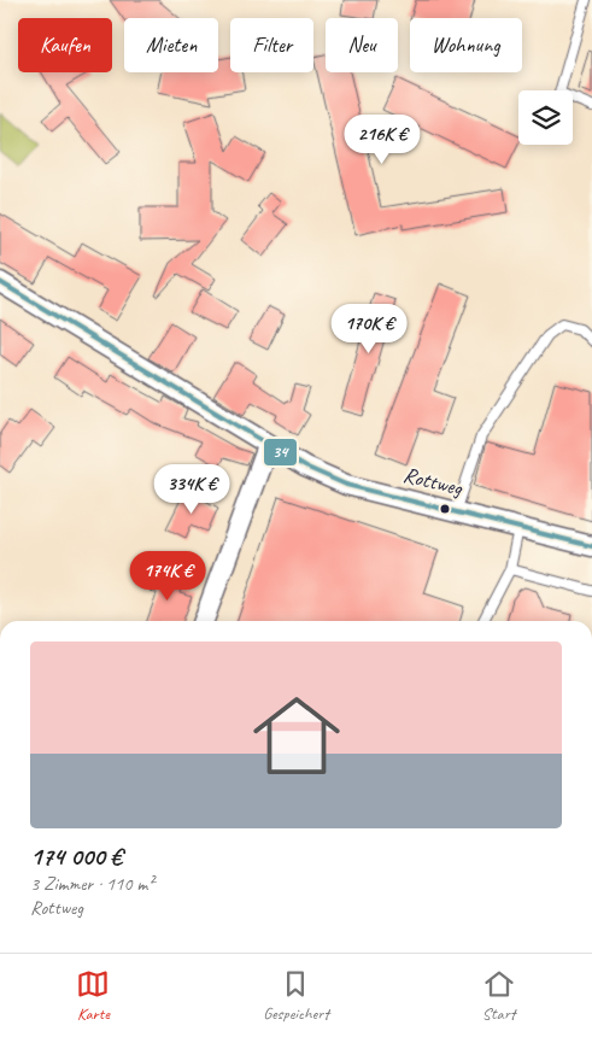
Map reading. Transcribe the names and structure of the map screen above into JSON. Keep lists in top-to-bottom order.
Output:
{
  "streets": {
    "street": ["Rottweg"]
  },
  "lines": ["transit line 34"],
  "page": {
    "chip": [
      "Kaufen",
      "Mieten",
      "Filter",
      "Neu",
      "Wohnung"
    ],
    "price": [
      "216K €",
      "170K €",
      "334K €",
      "174K €"
    ],
    "list": [
      {
        "name": "174 000 €",
        "note": "3 Zimmer · 110 m² · Rottweg"
      }
    ],
    "tabs": ["Karte", "Gespeichert", "Start"]
  }
}
